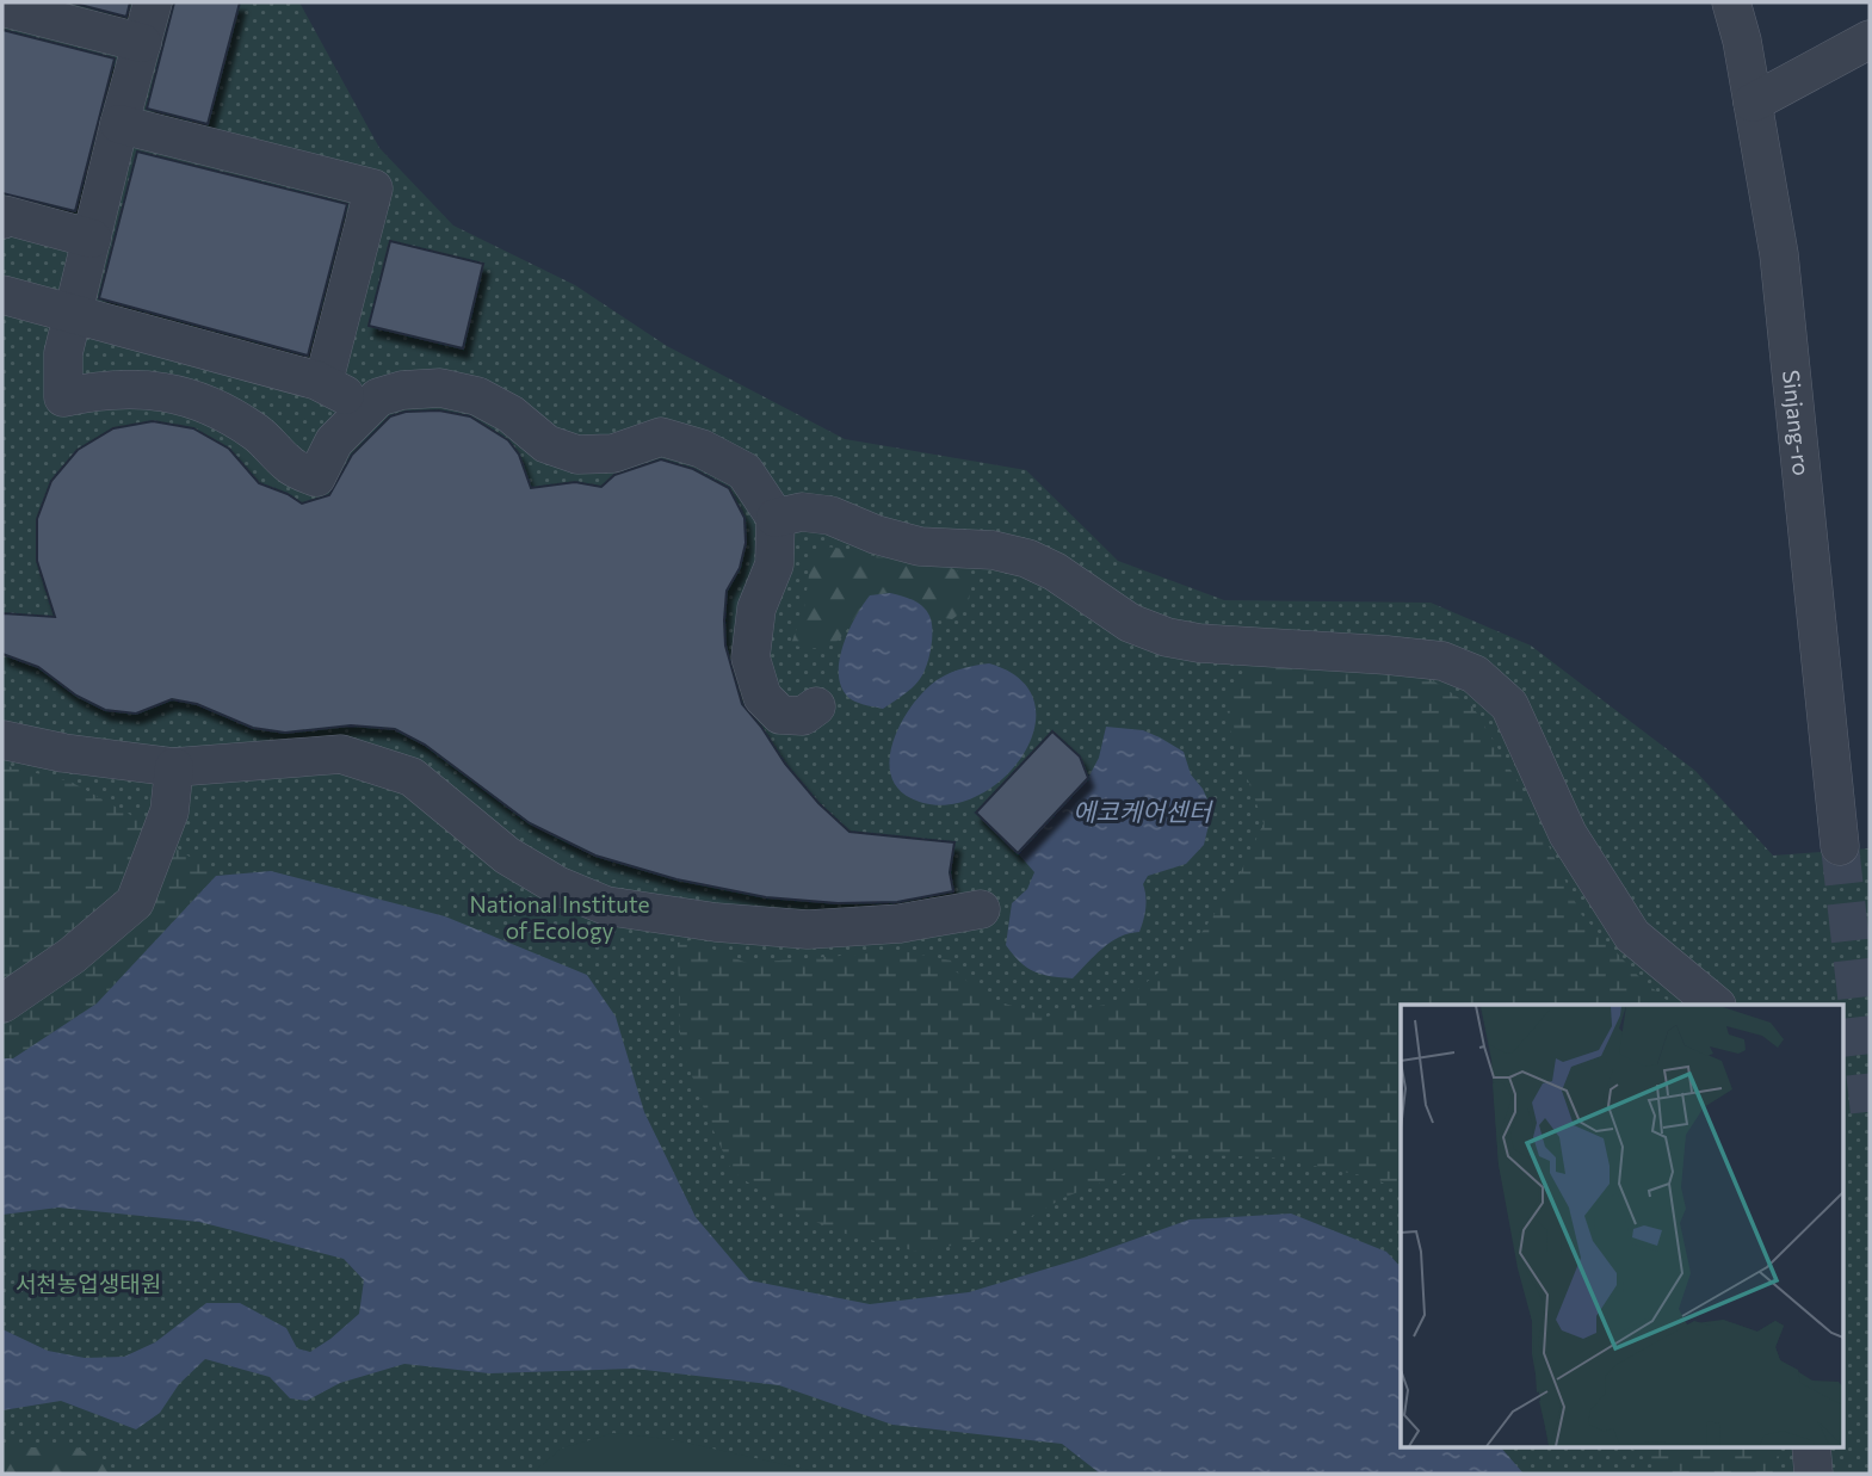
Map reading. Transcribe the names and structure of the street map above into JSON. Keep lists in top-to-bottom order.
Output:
{
  "streets": {
    "street": ["Sinjang-ro"]
  },
  "water": ["에코케어센터"],
  "parks": ["National Institute of Ecology", "서천농업생태원"]
}
